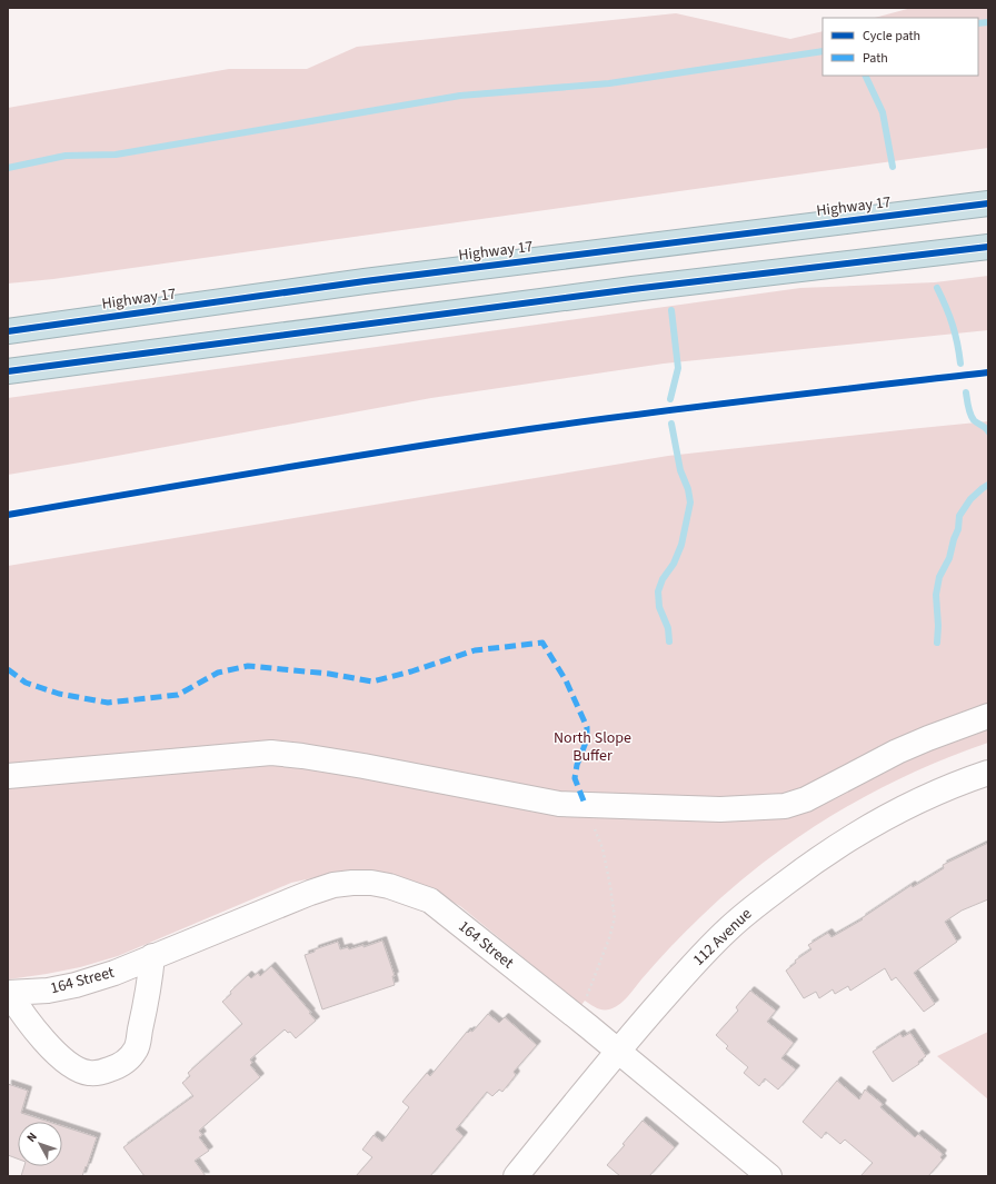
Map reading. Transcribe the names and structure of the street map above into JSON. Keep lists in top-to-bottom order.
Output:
{
  "streets": {
    "highway": ["Highway 17"],
    "street": ["112 Avenue", "164 Street"]
  },
  "crossings": [
    ["112 Avenue", "164 Street"]
  ],
  "parks": ["North Slope Buffer"],
  "legend": ["Cycle path", "Path"],
  "north": "top left"
}
